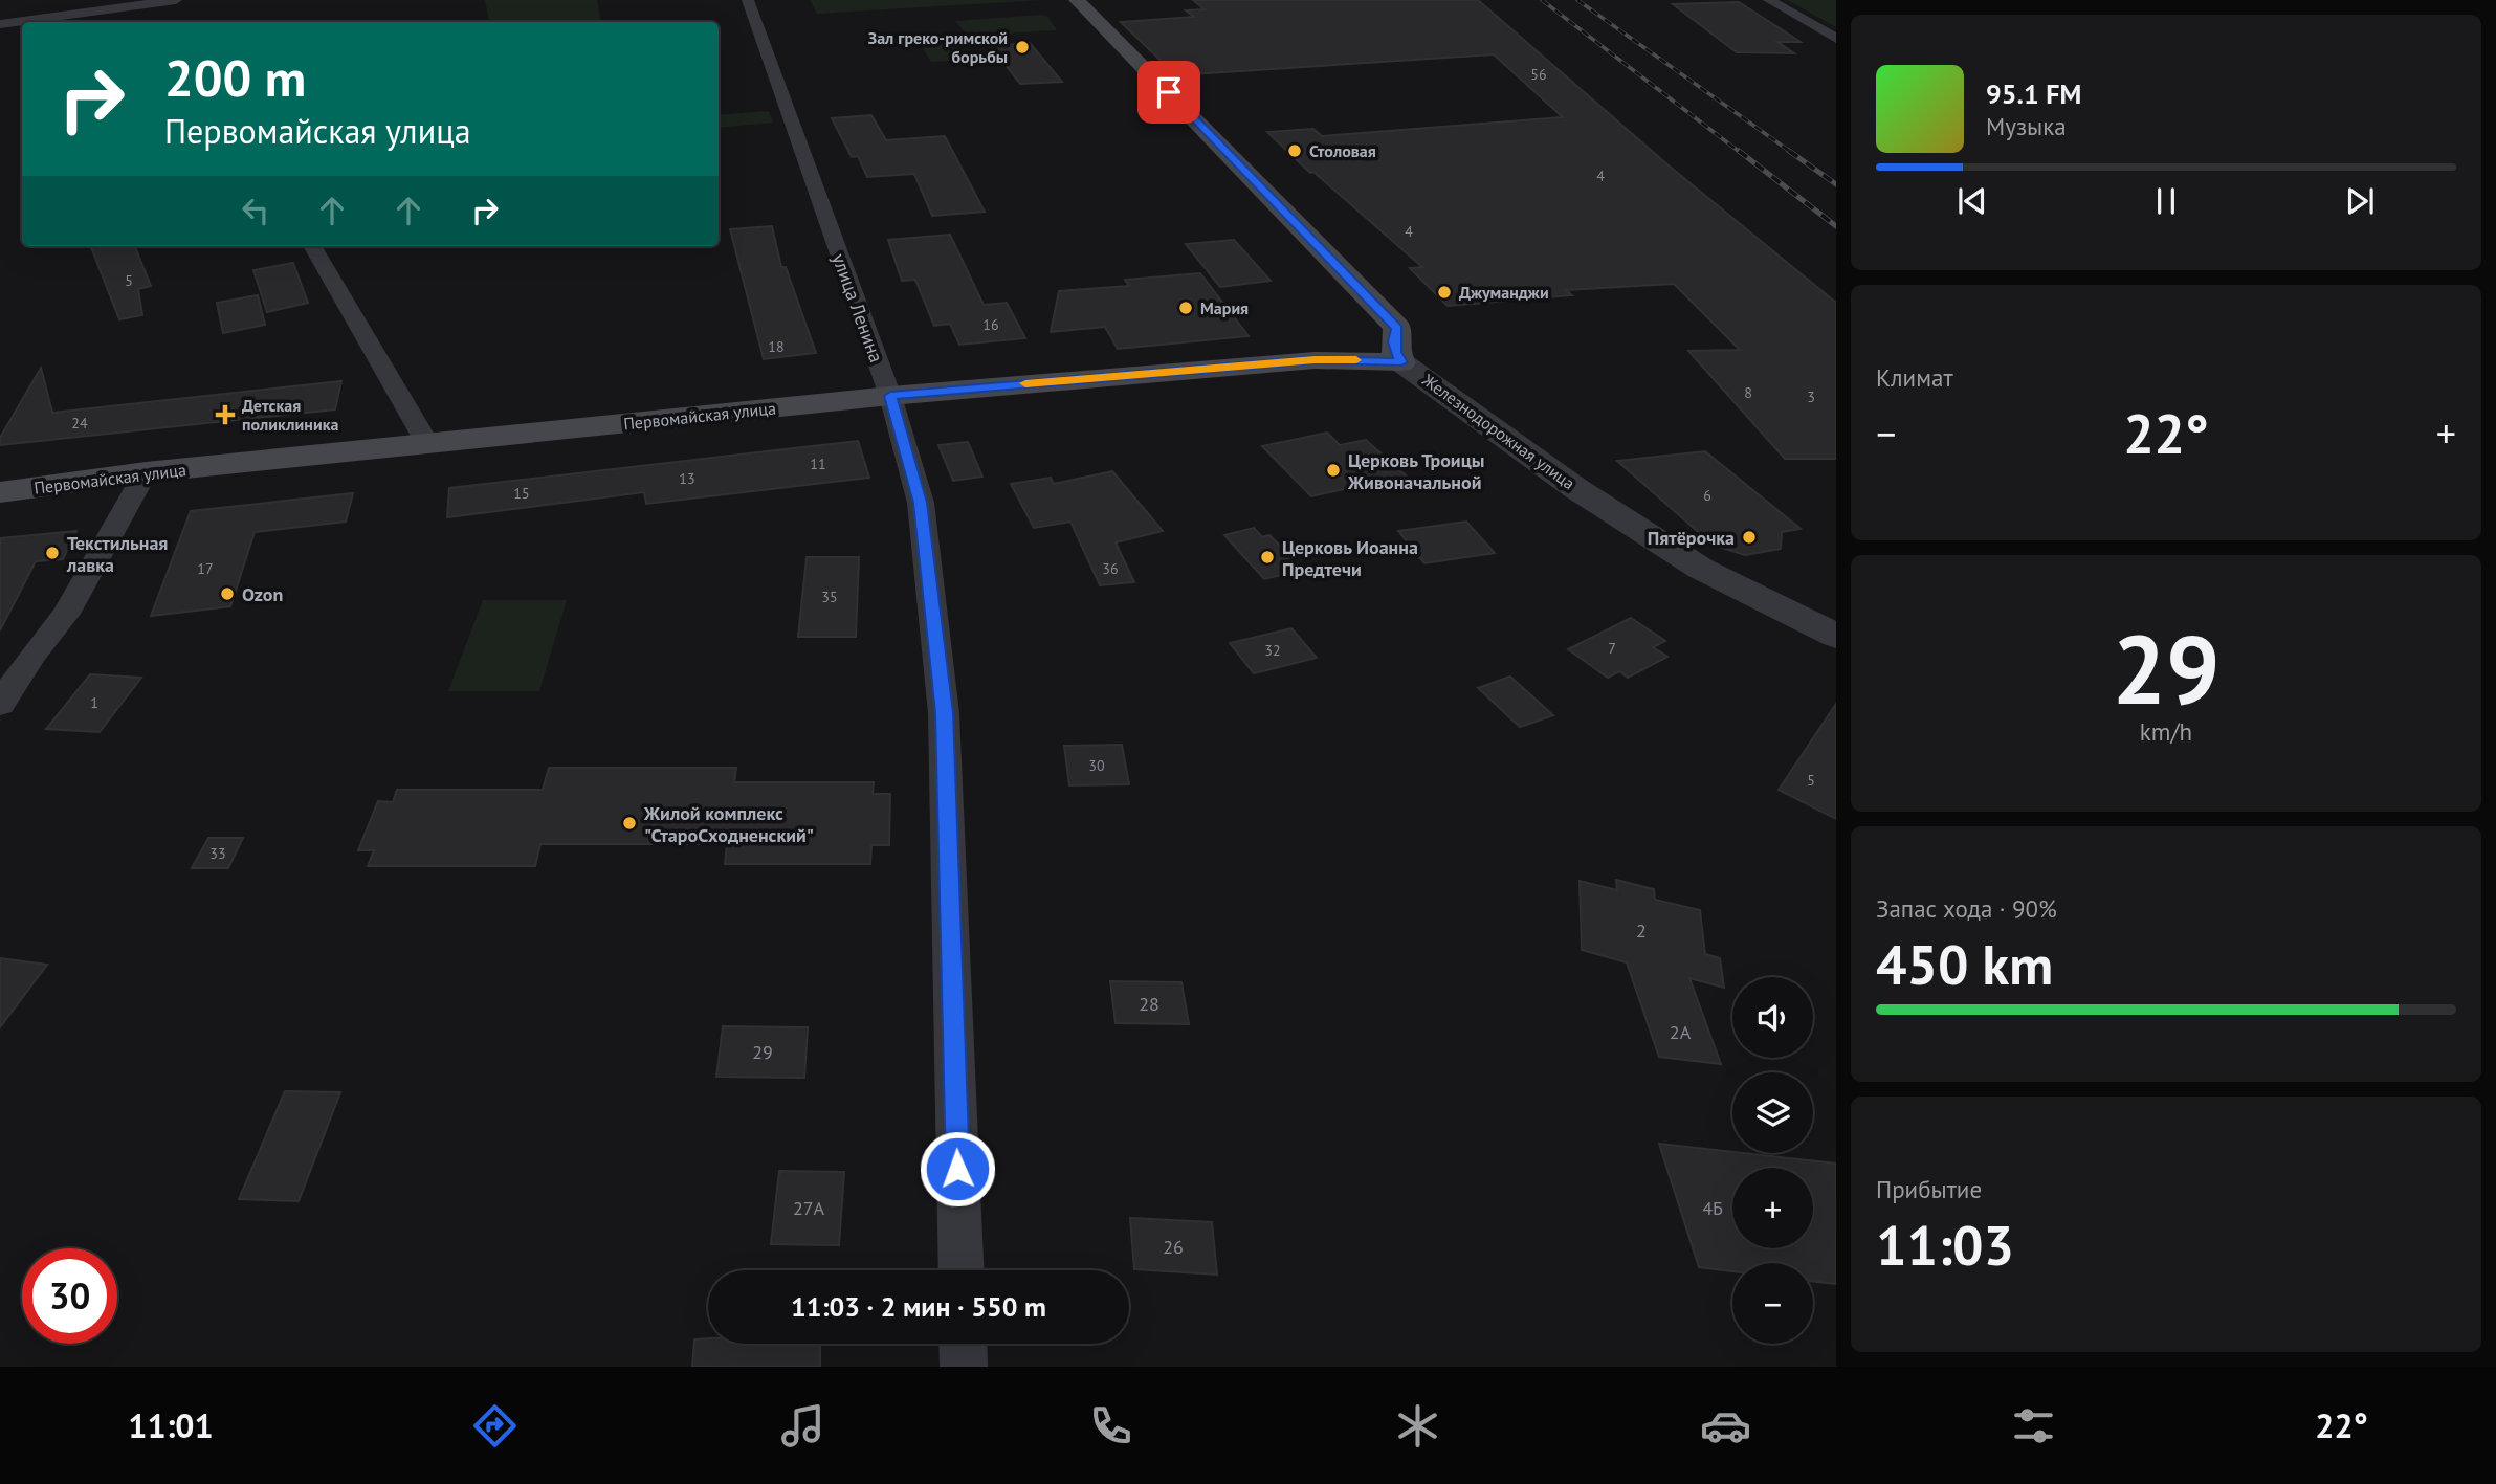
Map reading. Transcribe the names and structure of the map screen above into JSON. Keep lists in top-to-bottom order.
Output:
{
  "streets": {
    "main road": ["Первомайская улица"],
    "street": ["улица Ленина", "Железнодорожная улица"]
  },
  "crossings": [
    ["улица Ленина", "Первомайская улица"],
    ["Первомайская улица", "Железнодорожная улица"]
  ],
  "places": {
    "other": [
      "Зал греко-римской борьбы",
      "Столовая",
      "Джуманджи",
      "Мария",
      "Церковь Троицы Живоначальной",
      "Пятёрочка",
      "Текстильная лавка",
      "Церковь Иоанна Предтечи",
      "Ozon",
      "Жилой комплекс \"СтароСходненский\""
    ],
    "health": ["Детская поликлиника"]
  },
  "house_numbers": [
    "56",
    "4",
    "4",
    "5",
    "16",
    "18",
    "8",
    "3",
    "24",
    "11",
    "13",
    "15",
    "6",
    "17",
    "36",
    "35",
    "7",
    "32",
    "1",
    "30",
    "5",
    "33",
    "2",
    "28",
    "2А",
    "29",
    "27А",
    "4Б",
    "26"
  ],
  "page": {
    "turn": ["200 m", "Первомайская улица"],
    "song": ["95.1 FM", "Музыка"],
    "tile": [
      "Климат",
      ["29", "km/h"],
      ["Запас хода · 90%", "450 km"],
      ["Прибытие", "11:03"]
    ],
    "heat": ["−", "22°", "+"],
    "map_buttons": ["+", "−"],
    "limit": "30",
    "trip": "11:03 · 2 мин · 550 m",
    "tabs": ["11:01", "22°"]
  }
}
